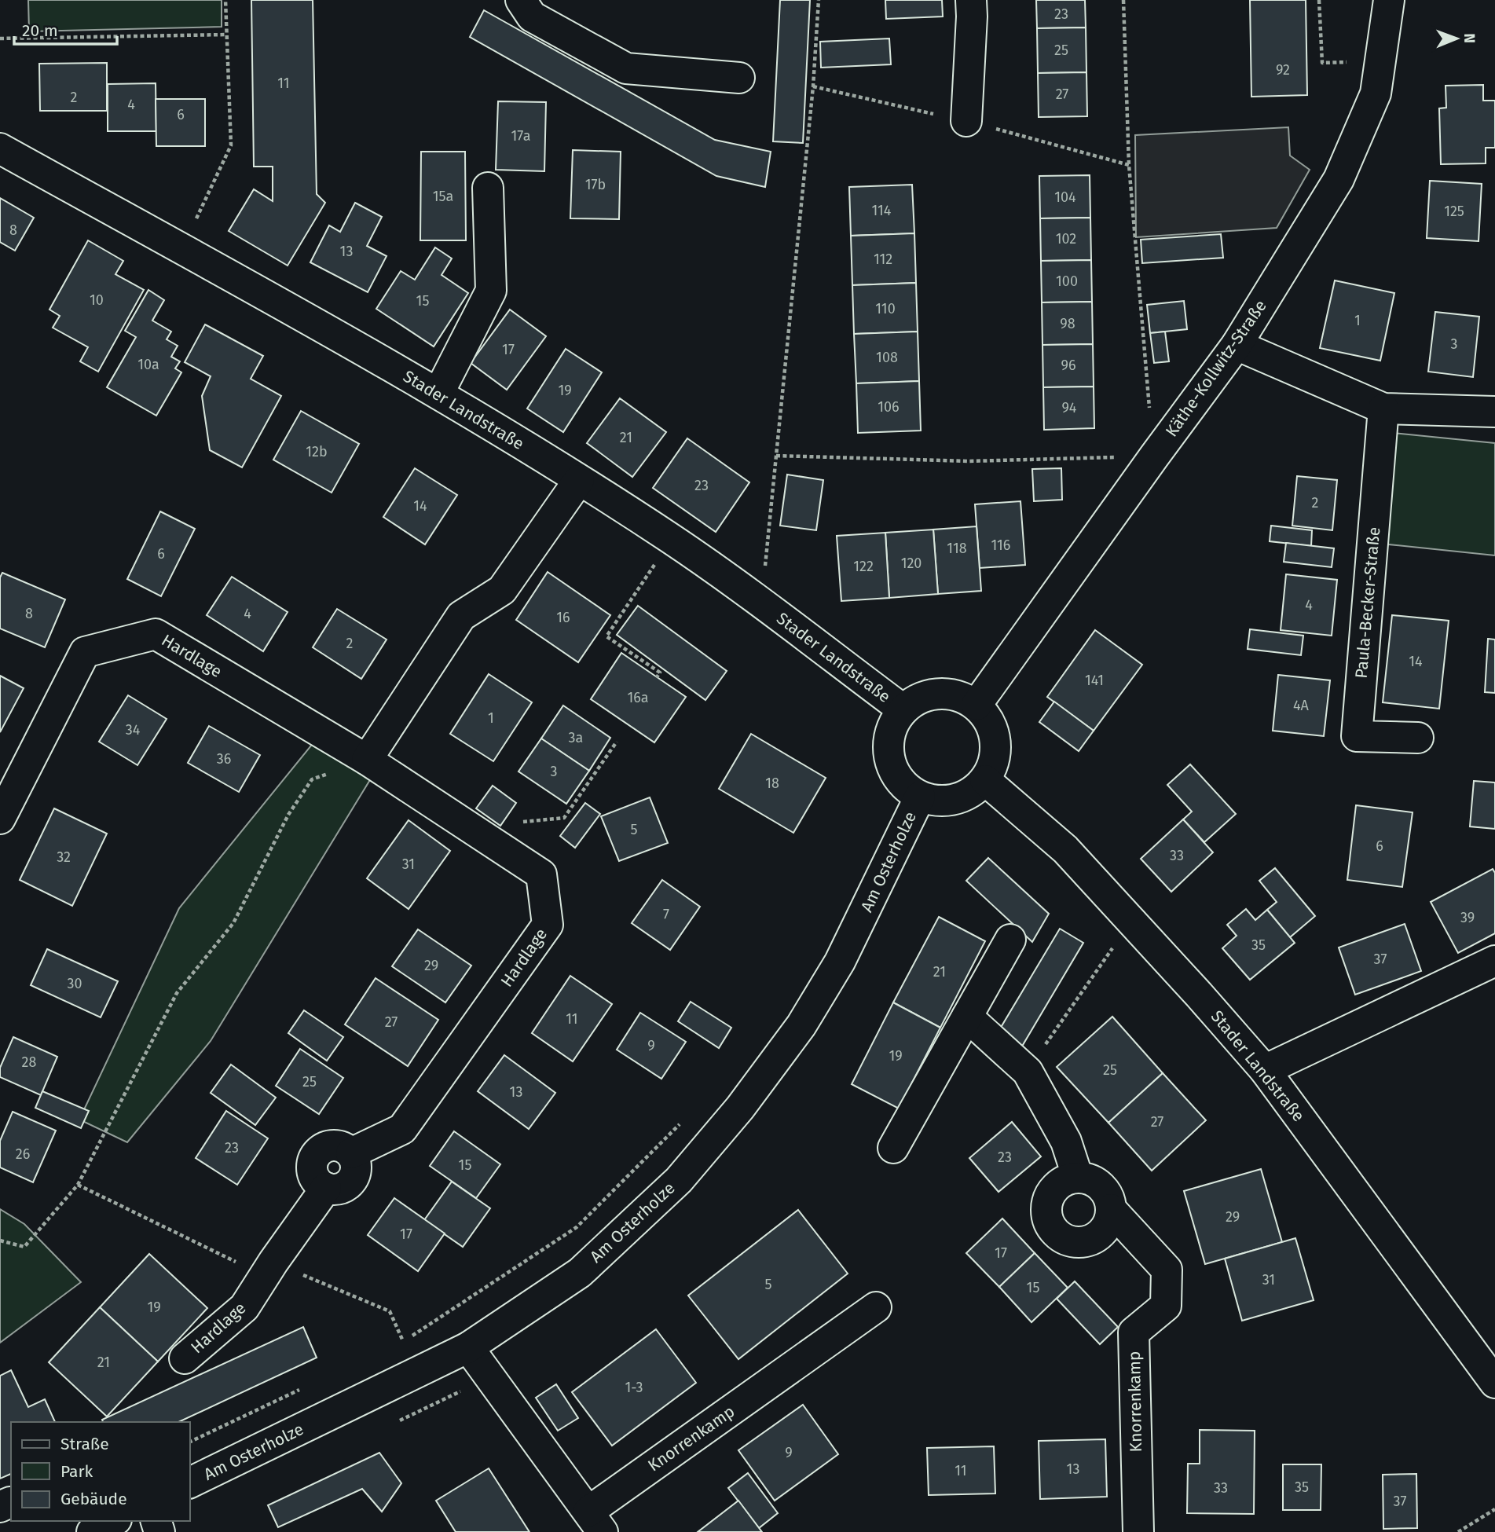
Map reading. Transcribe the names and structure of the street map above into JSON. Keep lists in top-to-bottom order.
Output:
{
  "streets": {
    "street": [
      "Käthe-Kollwitz-Straße",
      "Stader Landstraße",
      "Paula-Becker-Straße",
      "Hardlage",
      "Am Osterholze",
      "Knorrenkamp"
    ]
  },
  "crossings": [
    ["Käthe-Kollwitz-Straße", "Stader Landstraße"],
    ["Käthe-Kollwitz-Straße", "Am Osterholze"],
    ["Stader Landstraße", "Am Osterholze"],
    ["Am Osterholze", "Knorrenkamp"]
  ],
  "house_numbers": [
    "23",
    "25",
    "92",
    "11",
    "27",
    "2",
    "4",
    "6",
    "17a",
    "17b",
    "15a",
    "104",
    "114",
    "125",
    "8",
    "102",
    "13",
    "112",
    "100",
    "10",
    "15",
    "110",
    "1",
    "98",
    "3",
    "17",
    "108",
    "10a",
    "96",
    "19",
    "106",
    "94",
    "21",
    "12b",
    "23",
    "2",
    "14",
    "116",
    "118",
    "6",
    "120",
    "122",
    "4",
    "8",
    "4",
    "16",
    "2",
    "14",
    "141",
    "16a",
    "4A",
    "1",
    "34",
    "3a",
    "36",
    "3",
    "18",
    "5",
    "6",
    "33",
    "32",
    "31",
    "7",
    "39",
    "35",
    "37",
    "29",
    "21",
    "30",
    "11",
    "27",
    "9",
    "19",
    "28",
    "25",
    "25",
    "13",
    "27",
    "23",
    "26",
    "23",
    "15",
    "29",
    "17",
    "17",
    "31",
    "5",
    "15",
    "19",
    "21",
    "1-3",
    "9",
    "13",
    "11",
    "35",
    "33",
    "37"
  ],
  "legend": ["Straße", "Park", "Gebäude"],
  "scale_bar": "20 m",
  "north": "right"
}
